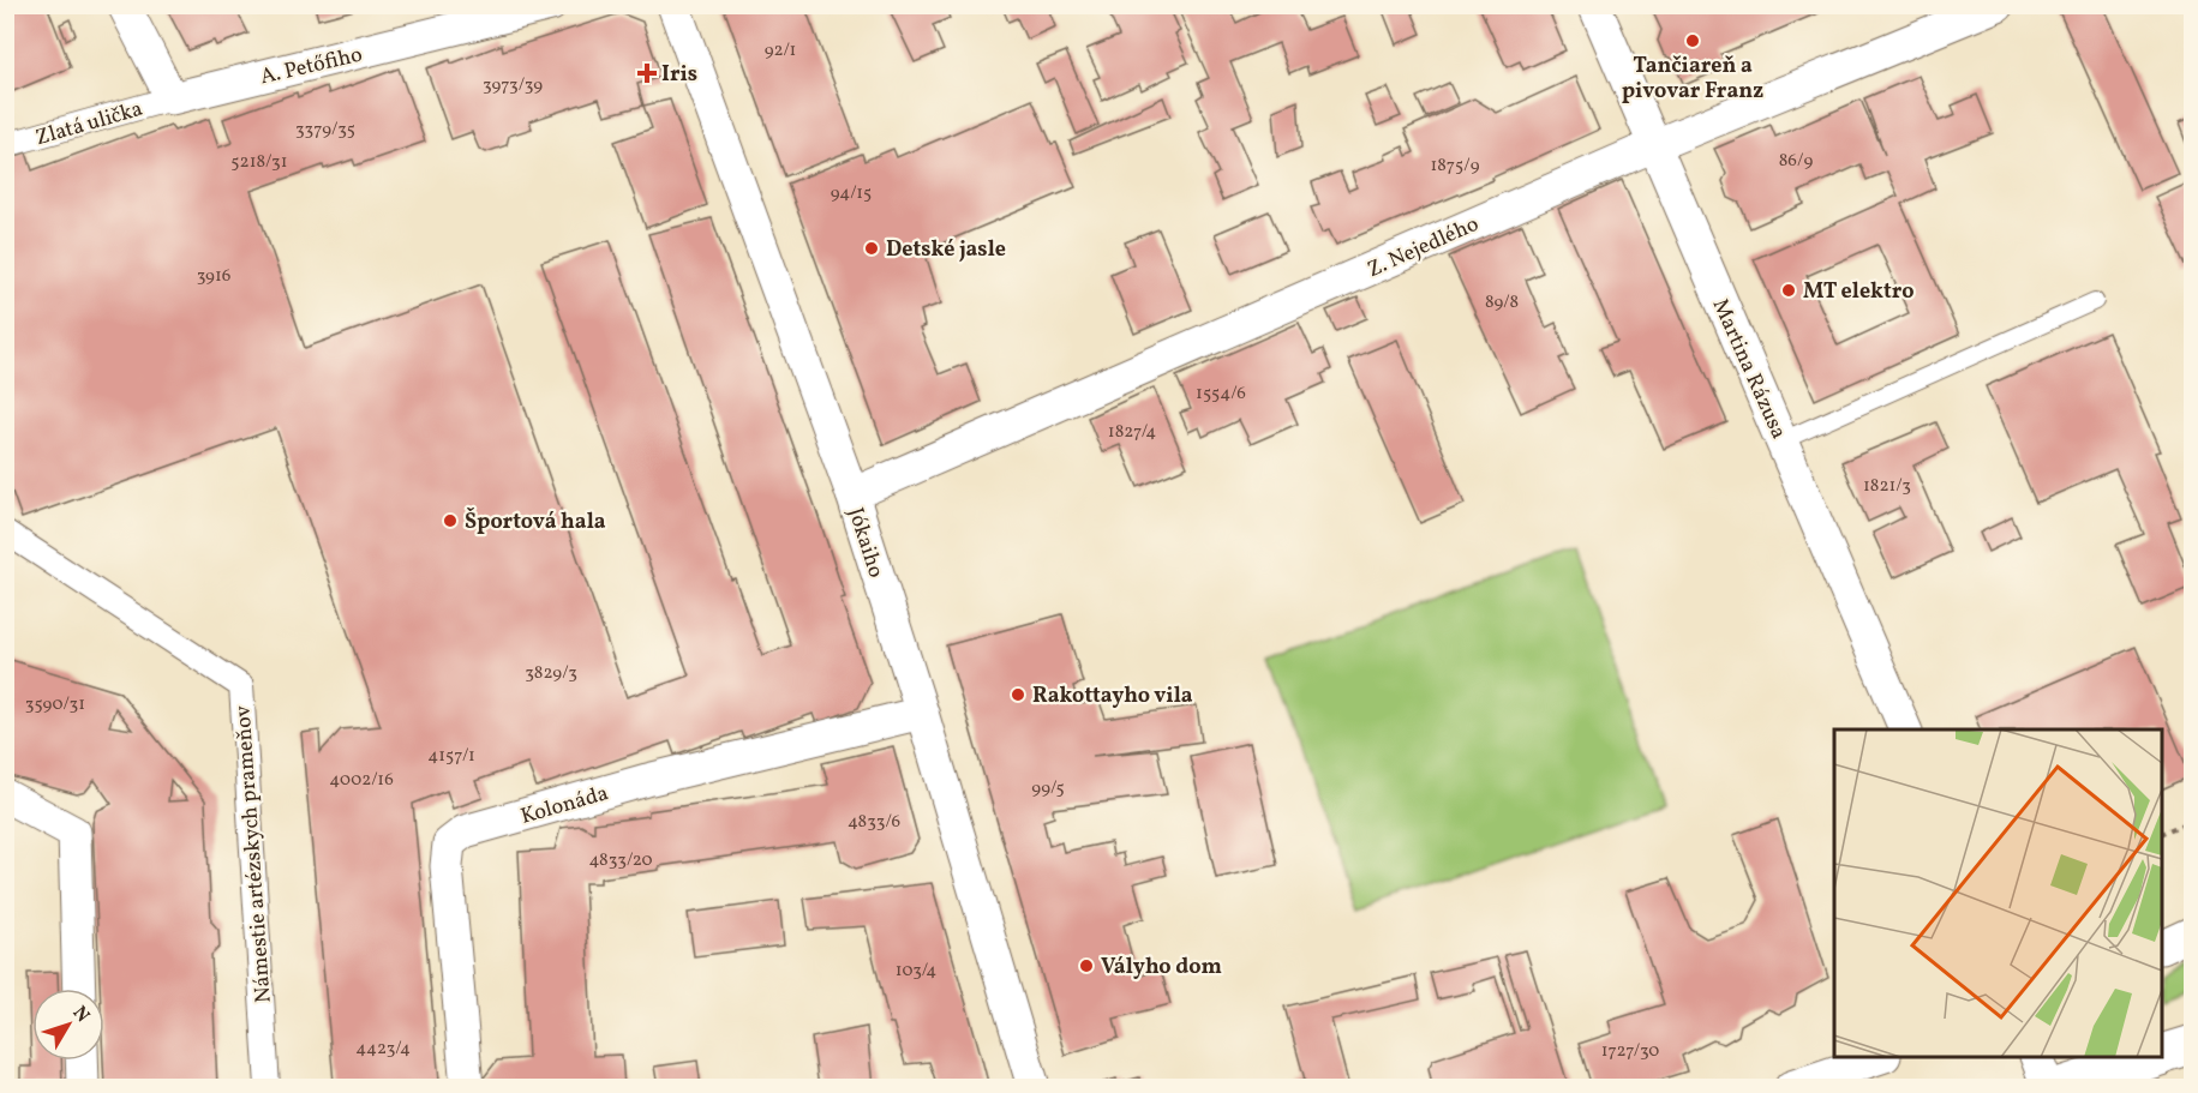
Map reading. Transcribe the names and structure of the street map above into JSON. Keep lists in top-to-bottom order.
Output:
{
  "streets": {
    "street": [
      "A. Petőfiho",
      "Zlatá ulička",
      "Z. Nejedlého",
      "Martina Rázusa",
      "Jókaiho",
      "Kolonáda",
      "Námestie artézskych prameňov"
    ]
  },
  "crossings": [
    ["A. Petőfiho", "Zlatá ulička"],
    ["Z. Nejedlého", "Martina Rázusa"],
    ["Z. Nejedlého", "Jókaiho"],
    ["Jókaiho", "Kolonáda"]
  ],
  "places": {
    "other": [
      "Tančiareň a pivovar Franz",
      "Detské jasle",
      "MT elektro",
      "Športová hala",
      "Rakottayho vila",
      "Vályho dom"
    ],
    "health": ["Iris"]
  },
  "house_numbers": [
    "92/1",
    "3973/39",
    "3379/35",
    "86/9",
    "5218/31",
    "1875/9",
    "94/15",
    "3916",
    "89/8",
    "1554/6",
    "1827/4",
    "1821/3",
    "3829/3",
    "3590/31",
    "4157/1",
    "4002/16",
    "99/5",
    "4833/6",
    "4833/20",
    "103/4",
    "4423/4",
    "1727/30"
  ],
  "north": "top right"
}
